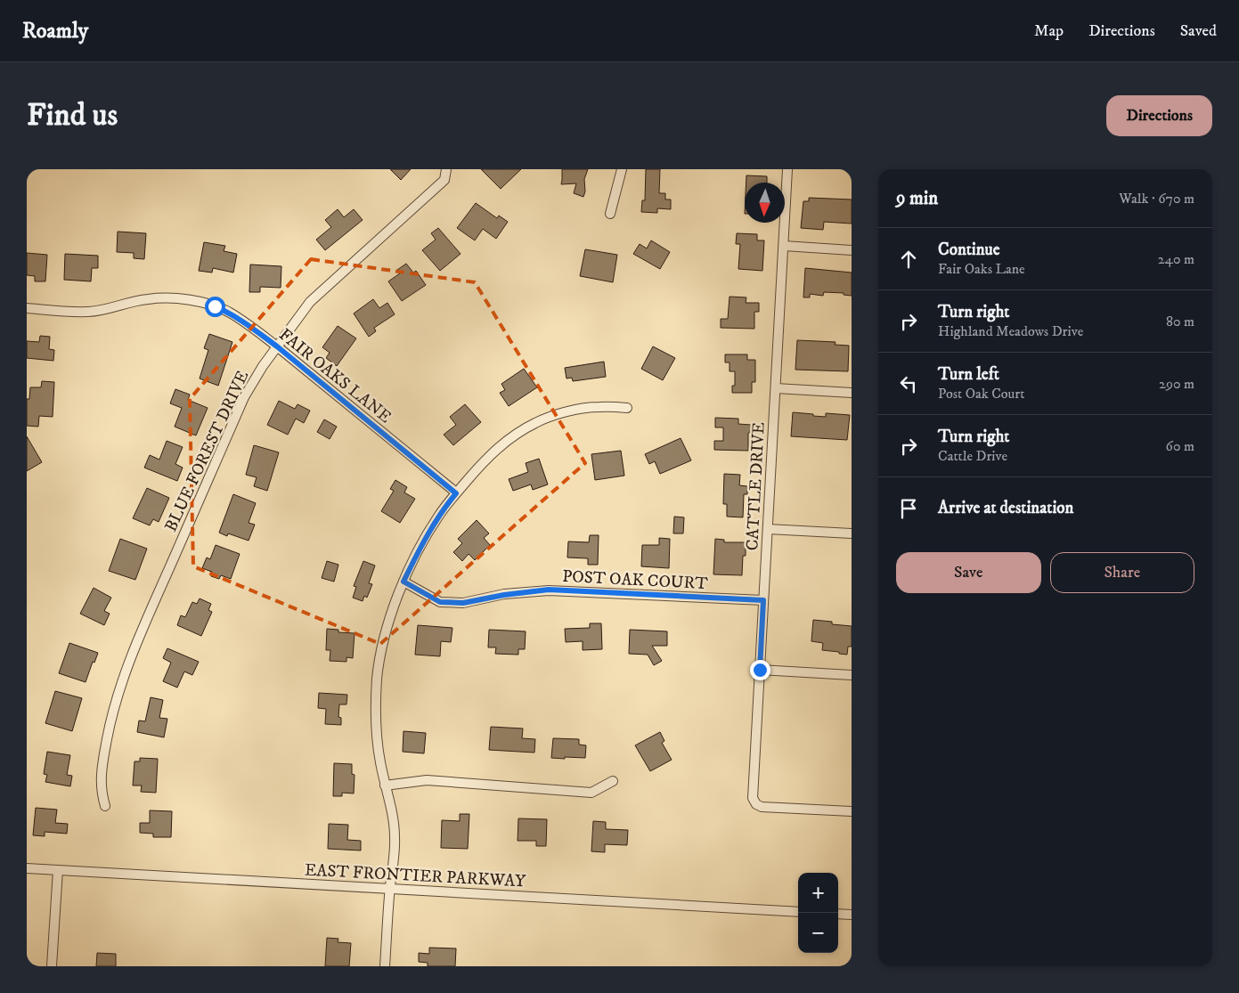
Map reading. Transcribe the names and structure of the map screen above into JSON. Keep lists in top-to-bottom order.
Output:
{
  "streets": {
    "street": [
      "FAIR OAKS LANE",
      "BLUE FOREST DRIVE",
      "CATTLE DRIVE",
      "POST OAK COURT",
      "EAST FRONTIER PARKWAY"
    ]
  },
  "crossings": [
    ["FAIR OAKS LANE", "BLUE FOREST DRIVE"],
    ["CATTLE DRIVE", "POST OAK COURT"]
  ],
  "north": "bottom",
  "page": {
    "header": "Roamly",
    "nav": ["Map", "Directions", "Saved"],
    "buttons": [
      "Directions",
      ["Save", "Share"]
    ],
    "title": "Find us",
    "heading": ["9 min", "Walk · 670 m"],
    "list": [
      ["Continue", "Fair Oaks Lane", "240 m"],
      ["Turn right", "Highland Meadows Drive", "80 m"],
      ["Turn left", "Post Oak Court", "290 m"],
      ["Turn right", "Cattle Drive", "60 m"],
      "Arrive at destination"
    ],
    "map_buttons": ["+", "−"]
  }
}
